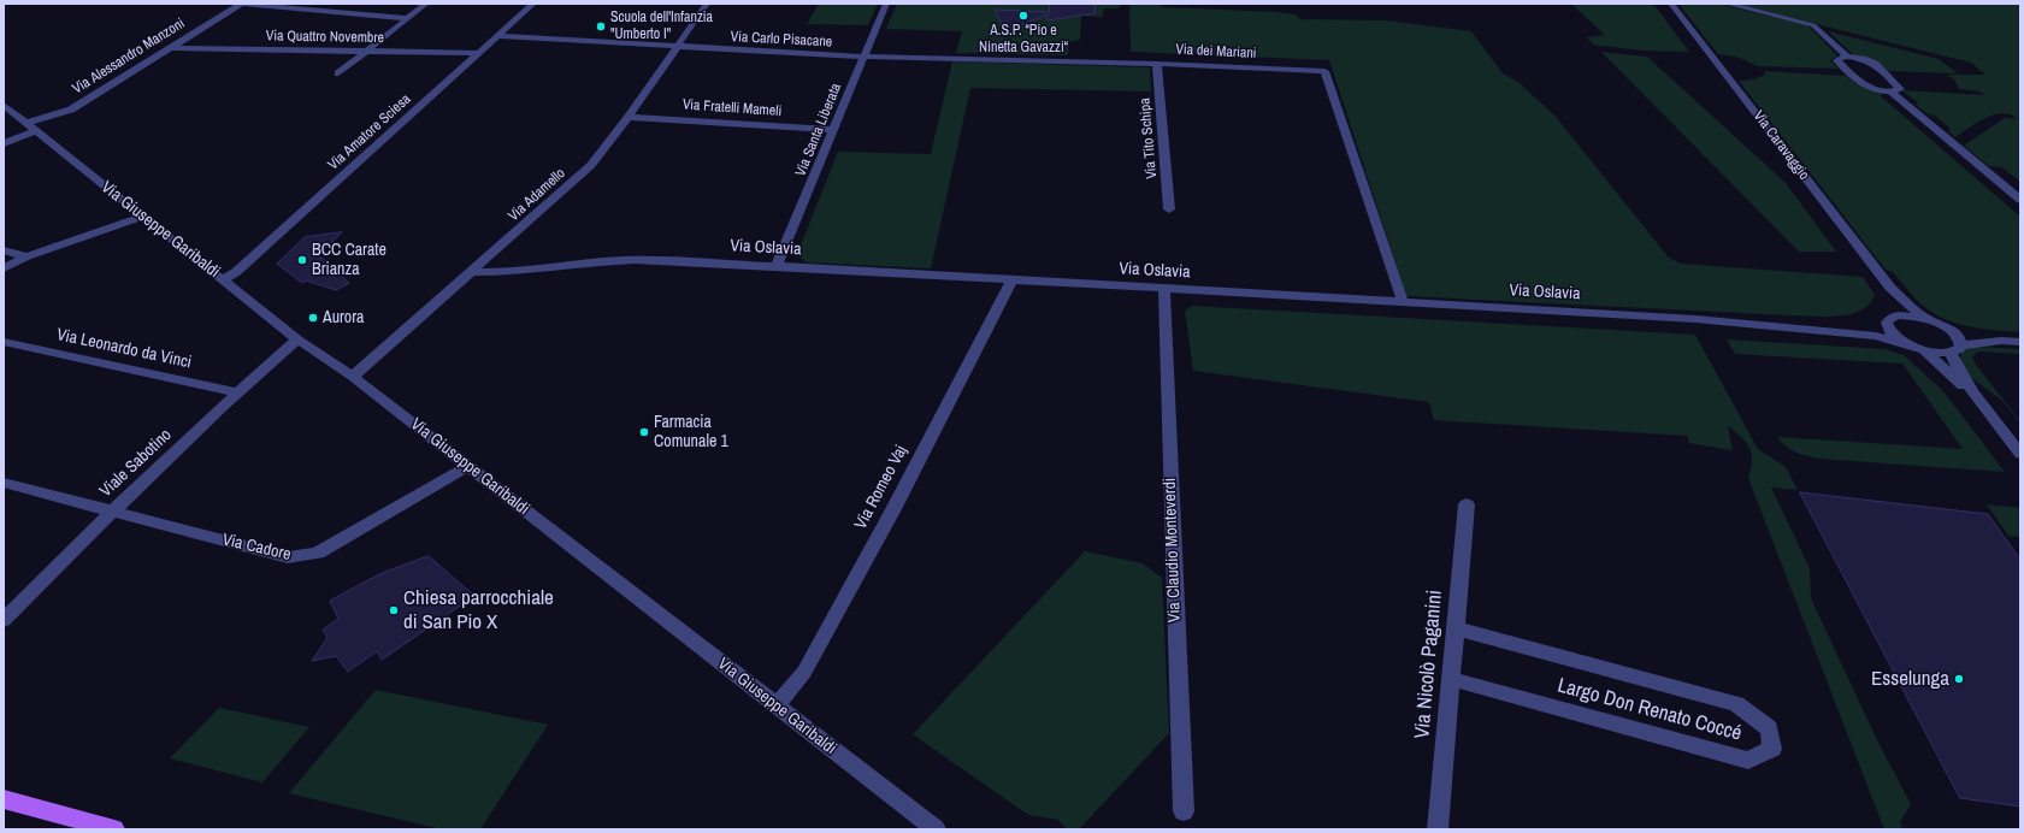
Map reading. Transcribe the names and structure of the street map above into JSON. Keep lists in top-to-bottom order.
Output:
{
  "streets": {
    "street": [
      "Via Quattro Novembre",
      "Via Carlo Pisacane",
      "Via dei Mariani",
      "Via Alessandro Manzoni",
      "Via Fratelli Mameli",
      "Via Santa Liberata",
      "Via Amatore Sciesa",
      "Via Tito Schipa",
      "Via Caravaggio",
      "Via Adamello",
      "Via Giuseppe Garibaldi",
      "Via Oslavia",
      "Via Leonardo da Vinci",
      "Viale Sabotino",
      "Via Romeo Vaj",
      "Via Cadore",
      "Via Claudio Monteverdi",
      "Via Nicolò Paganini",
      "Largo Don Renato Coccé"
    ]
  },
  "crossings": [
    ["Via Quattro Novembre", "Via Alessandro Manzoni"],
    ["Via Quattro Novembre", "Via Amatore Sciesa"],
    ["Via Carlo Pisacane", "Via dei Mariani"],
    ["Via Carlo Pisacane", "Via Santa Liberata"],
    ["Via Carlo Pisacane", "Via Amatore Sciesa"],
    ["Via Carlo Pisacane", "Via Adamello"],
    ["Via dei Mariani", "Via Santa Liberata"],
    ["Via dei Mariani", "Via Tito Schipa"],
    ["Via dei Mariani", "Via Oslavia"],
    ["Via Alessandro Manzoni", "Via Giuseppe Garibaldi"],
    ["Via Fratelli Mameli", "Via Santa Liberata"],
    ["Via Fratelli Mameli", "Via Adamello"],
    ["Via Santa Liberata", "Via Oslavia"],
    ["Via Amatore Sciesa", "Via Giuseppe Garibaldi"],
    ["Via Caravaggio", "Via Oslavia"],
    ["Via Adamello", "Via Giuseppe Garibaldi"],
    ["Via Adamello", "Via Oslavia"],
    ["Via Giuseppe Garibaldi", "Viale Sabotino"],
    ["Via Giuseppe Garibaldi", "Via Romeo Vaj"],
    ["Via Giuseppe Garibaldi", "Via Cadore"],
    ["Via Oslavia", "Via Romeo Vaj"],
    ["Via Oslavia", "Via Claudio Monteverdi"],
    ["Via Leonardo da Vinci", "Viale Sabotino"],
    ["Viale Sabotino", "Via Cadore"],
    ["Via Nicolò Paganini", "Largo Don Renato Coccé"]
  ],
  "places": [
    "A.S.P. “Pio e Ninetta Gavazzi“",
    "Scuola dell'Infanzia \"Umberto I\"",
    "BCC Carate Brianza",
    "Aurora",
    "Farmacia Comunale 1",
    "Chiesa parrocchiale di San Pio X",
    "Esselunga"
  ]
}
